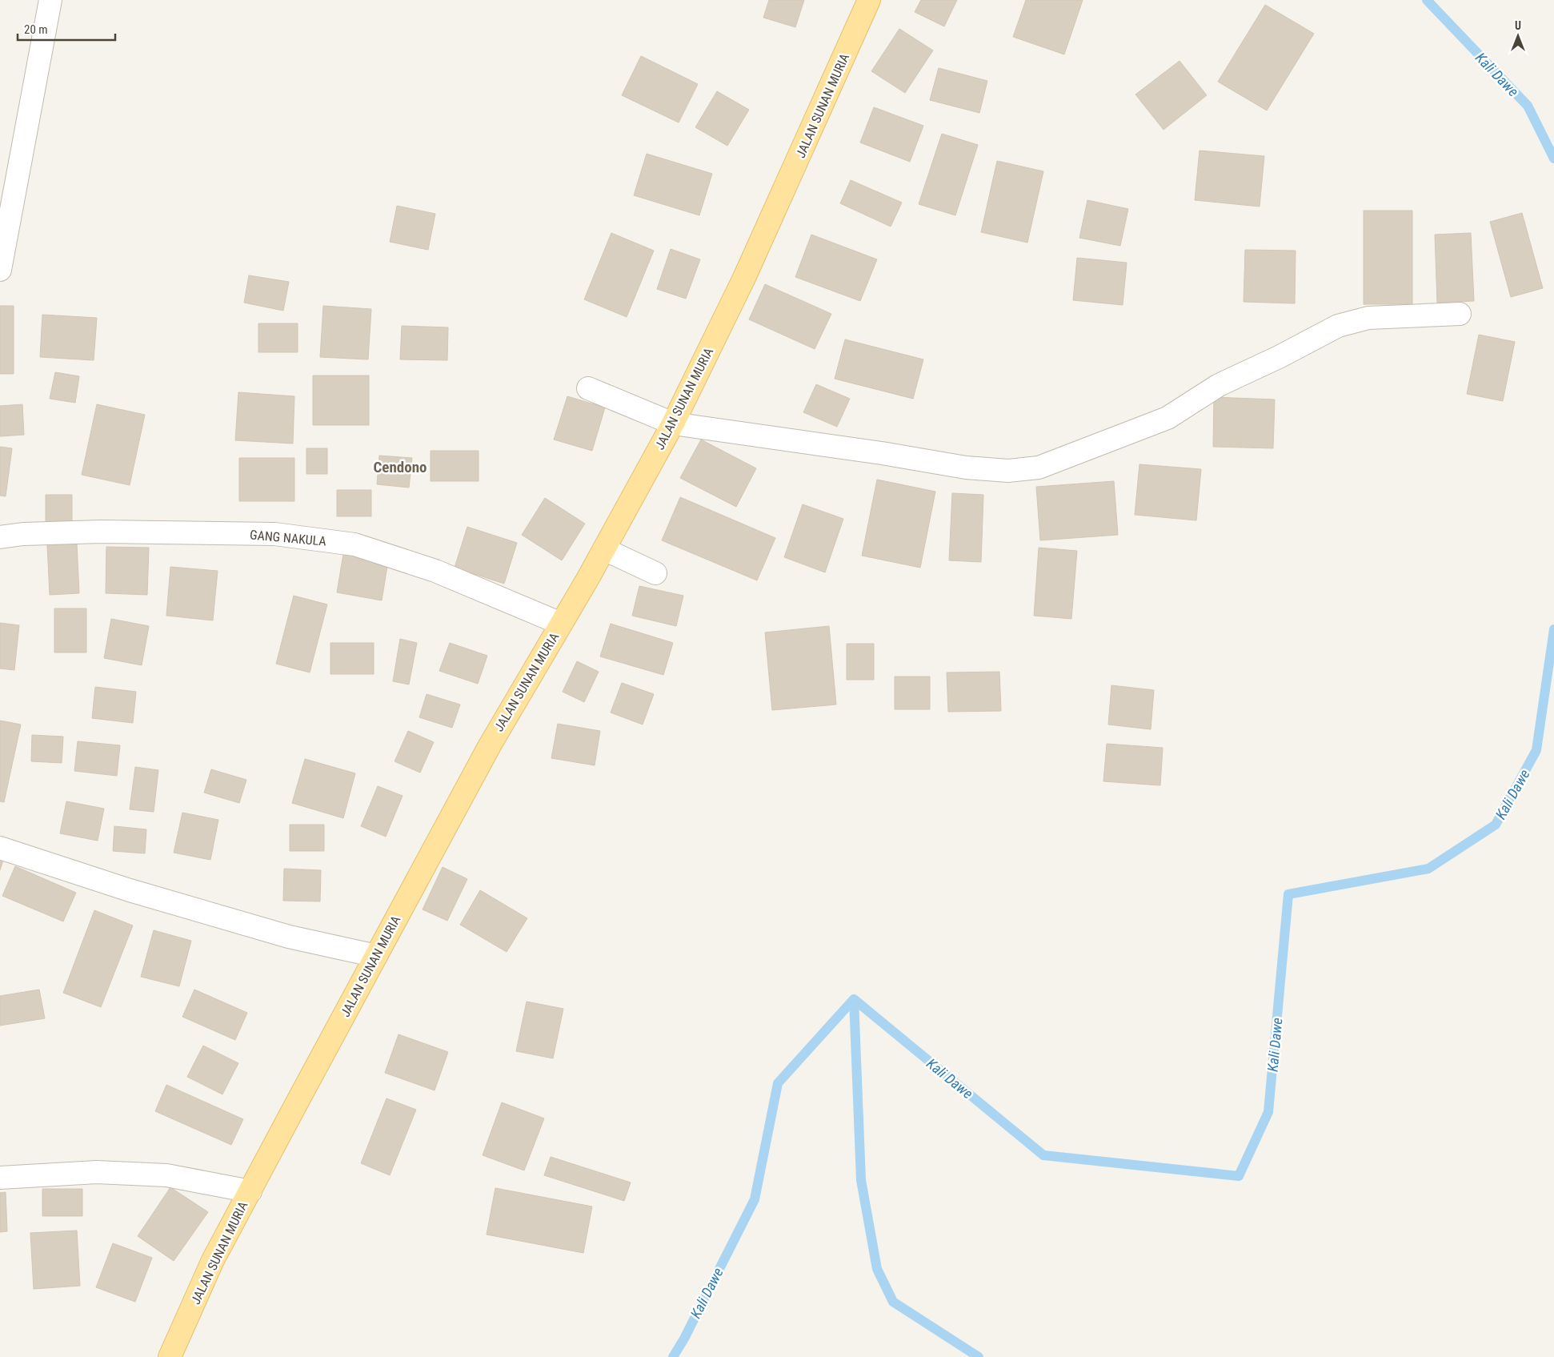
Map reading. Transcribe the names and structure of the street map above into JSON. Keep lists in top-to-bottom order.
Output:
{
  "streets": {
    "main road": ["JALAN SUNAN MURIA"],
    "street": ["GANG NAKULA"]
  },
  "crossings": [
    ["JALAN SUNAN MURIA", "GANG NAKULA"]
  ],
  "districts": ["Cendono"],
  "water": ["Kali Dawe"],
  "scale_bar": "20 m",
  "north": "top"
}
